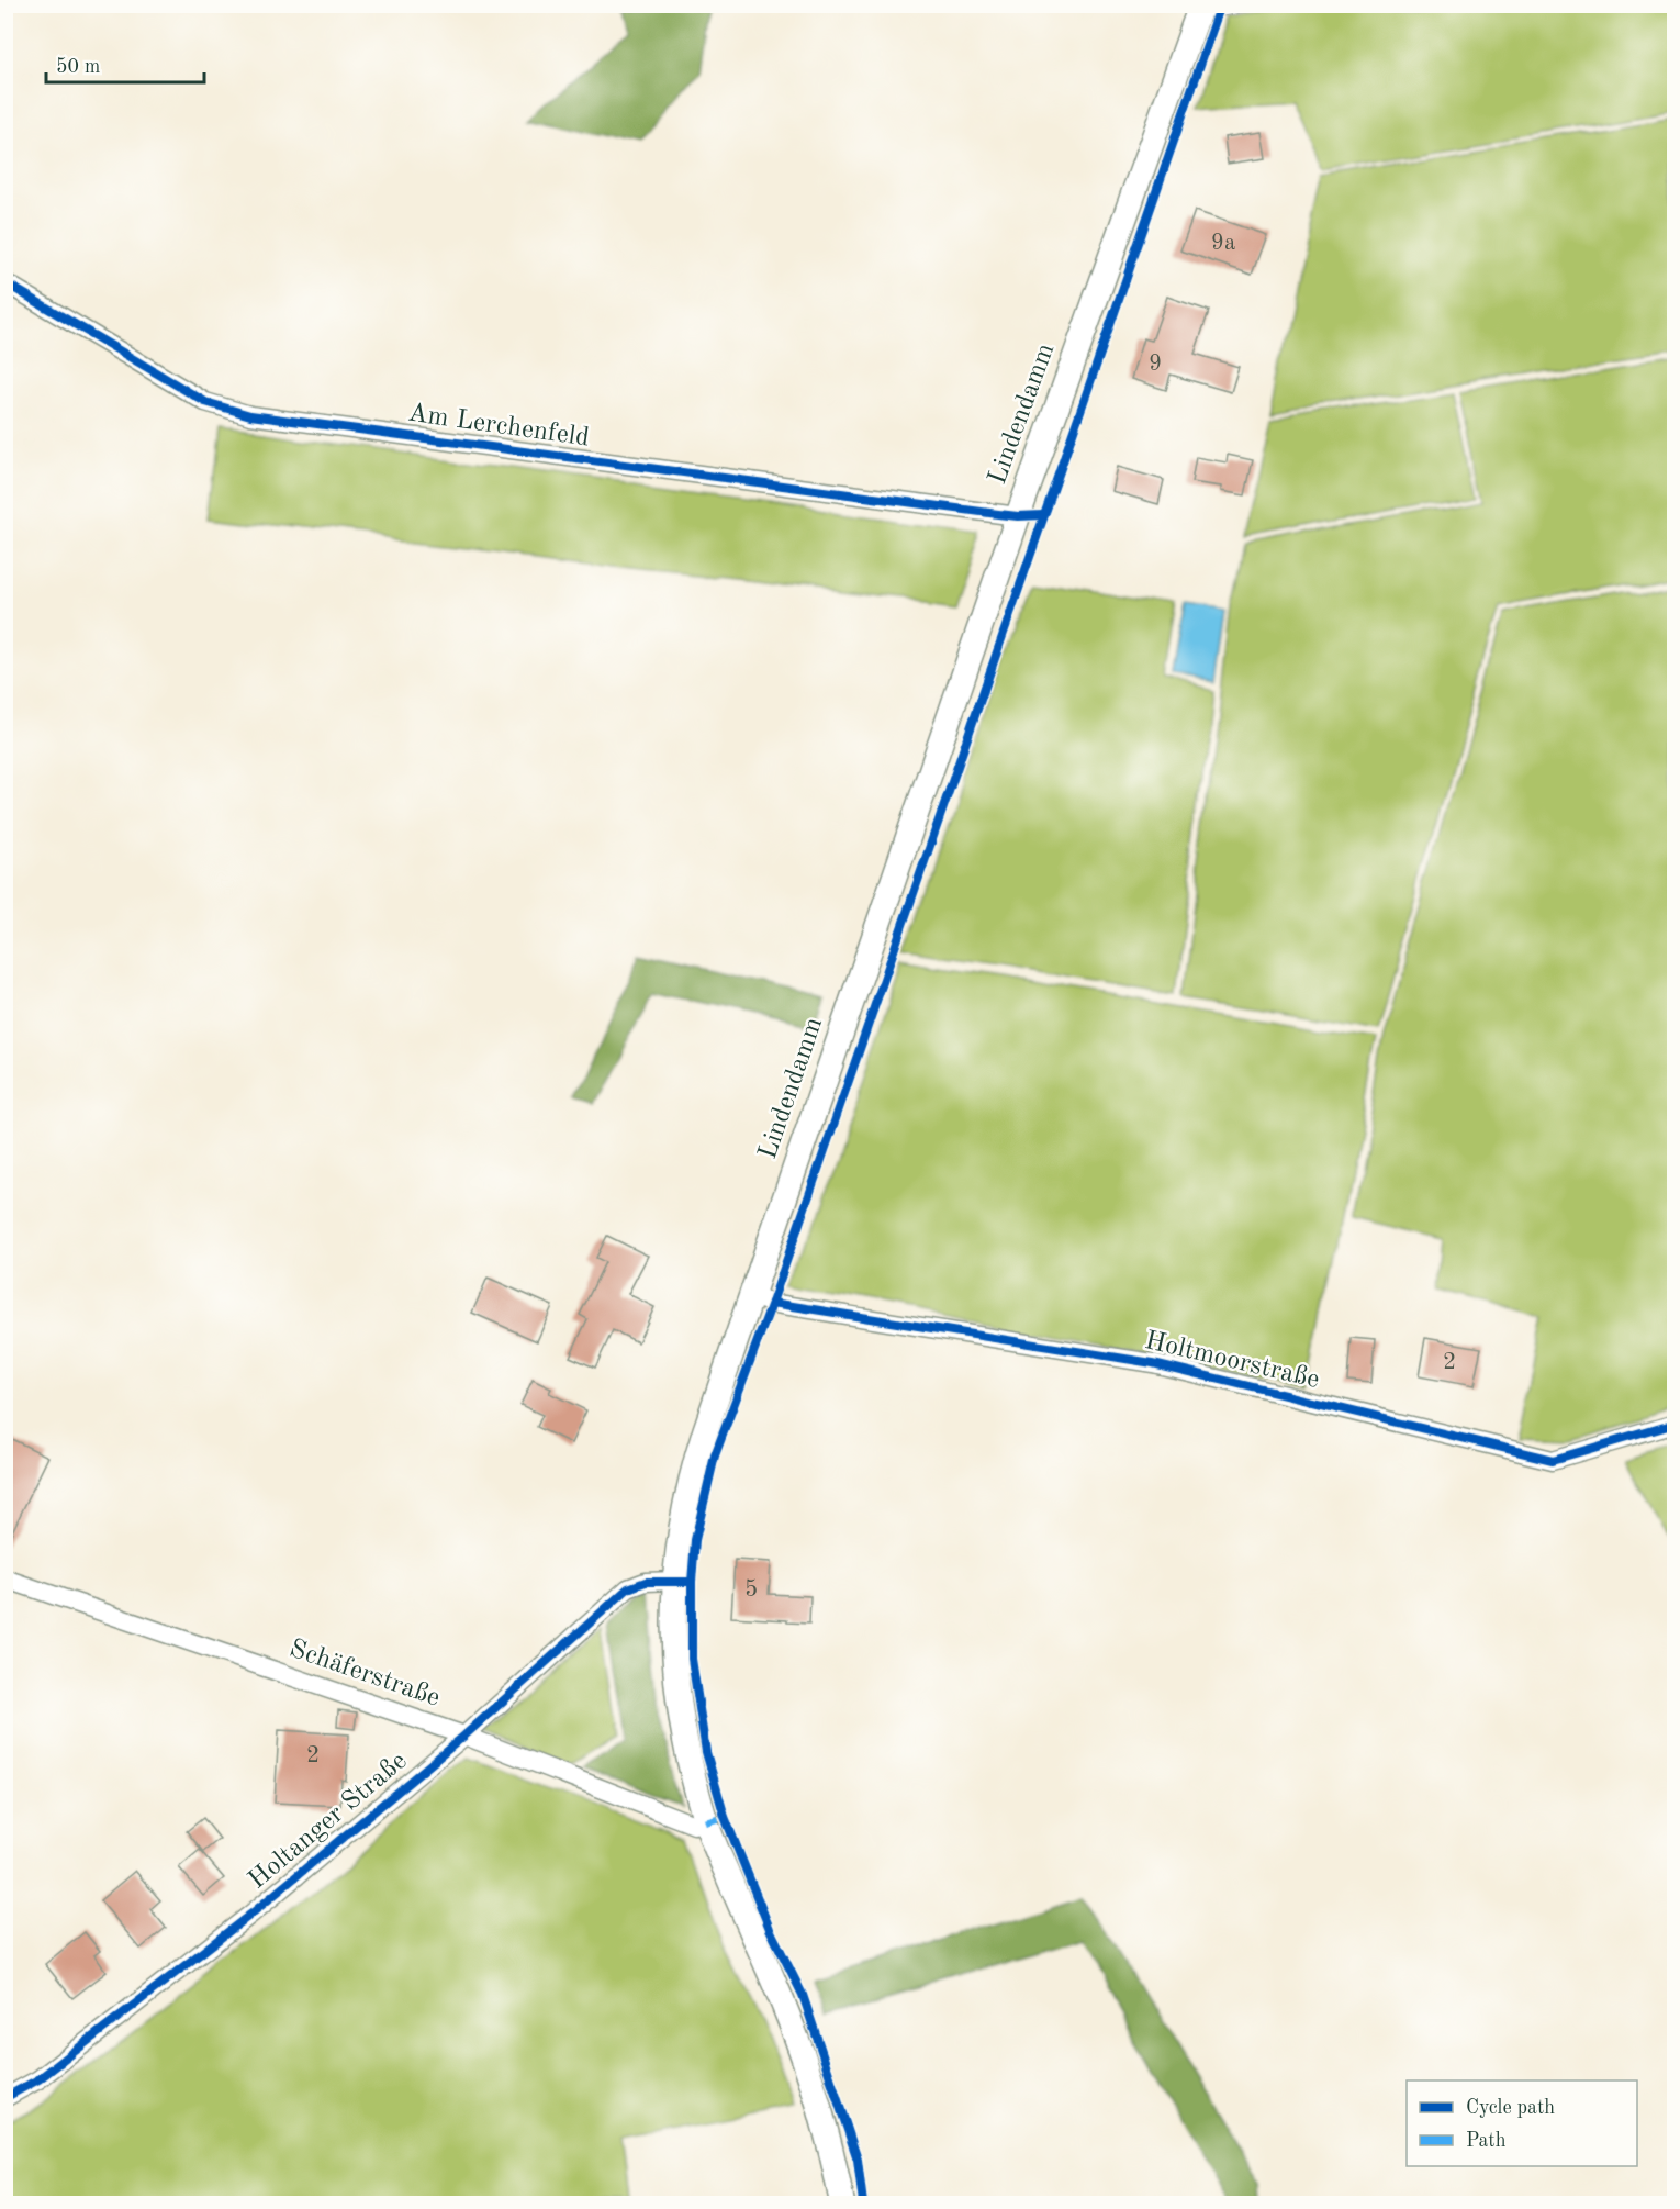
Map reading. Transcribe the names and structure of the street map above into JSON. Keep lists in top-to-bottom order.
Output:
{
  "streets": {
    "street": [
      "Lindendamm",
      "Am Lerchenfeld",
      "Holtmoorstraße",
      "Schäferstraße",
      "Holtanger Straße"
    ]
  },
  "crossings": [
    ["Lindendamm", "Am Lerchenfeld"],
    ["Lindendamm", "Holtmoorstraße"],
    ["Lindendamm", "Schäferstraße"],
    ["Lindendamm", "Holtanger Straße"],
    ["Schäferstraße", "Holtanger Straße"]
  ],
  "house_numbers": [
    "9a",
    "9",
    "2",
    "5",
    "2"
  ],
  "legend": ["Cycle path", "Path"],
  "scale_bar": "50 m"
}
